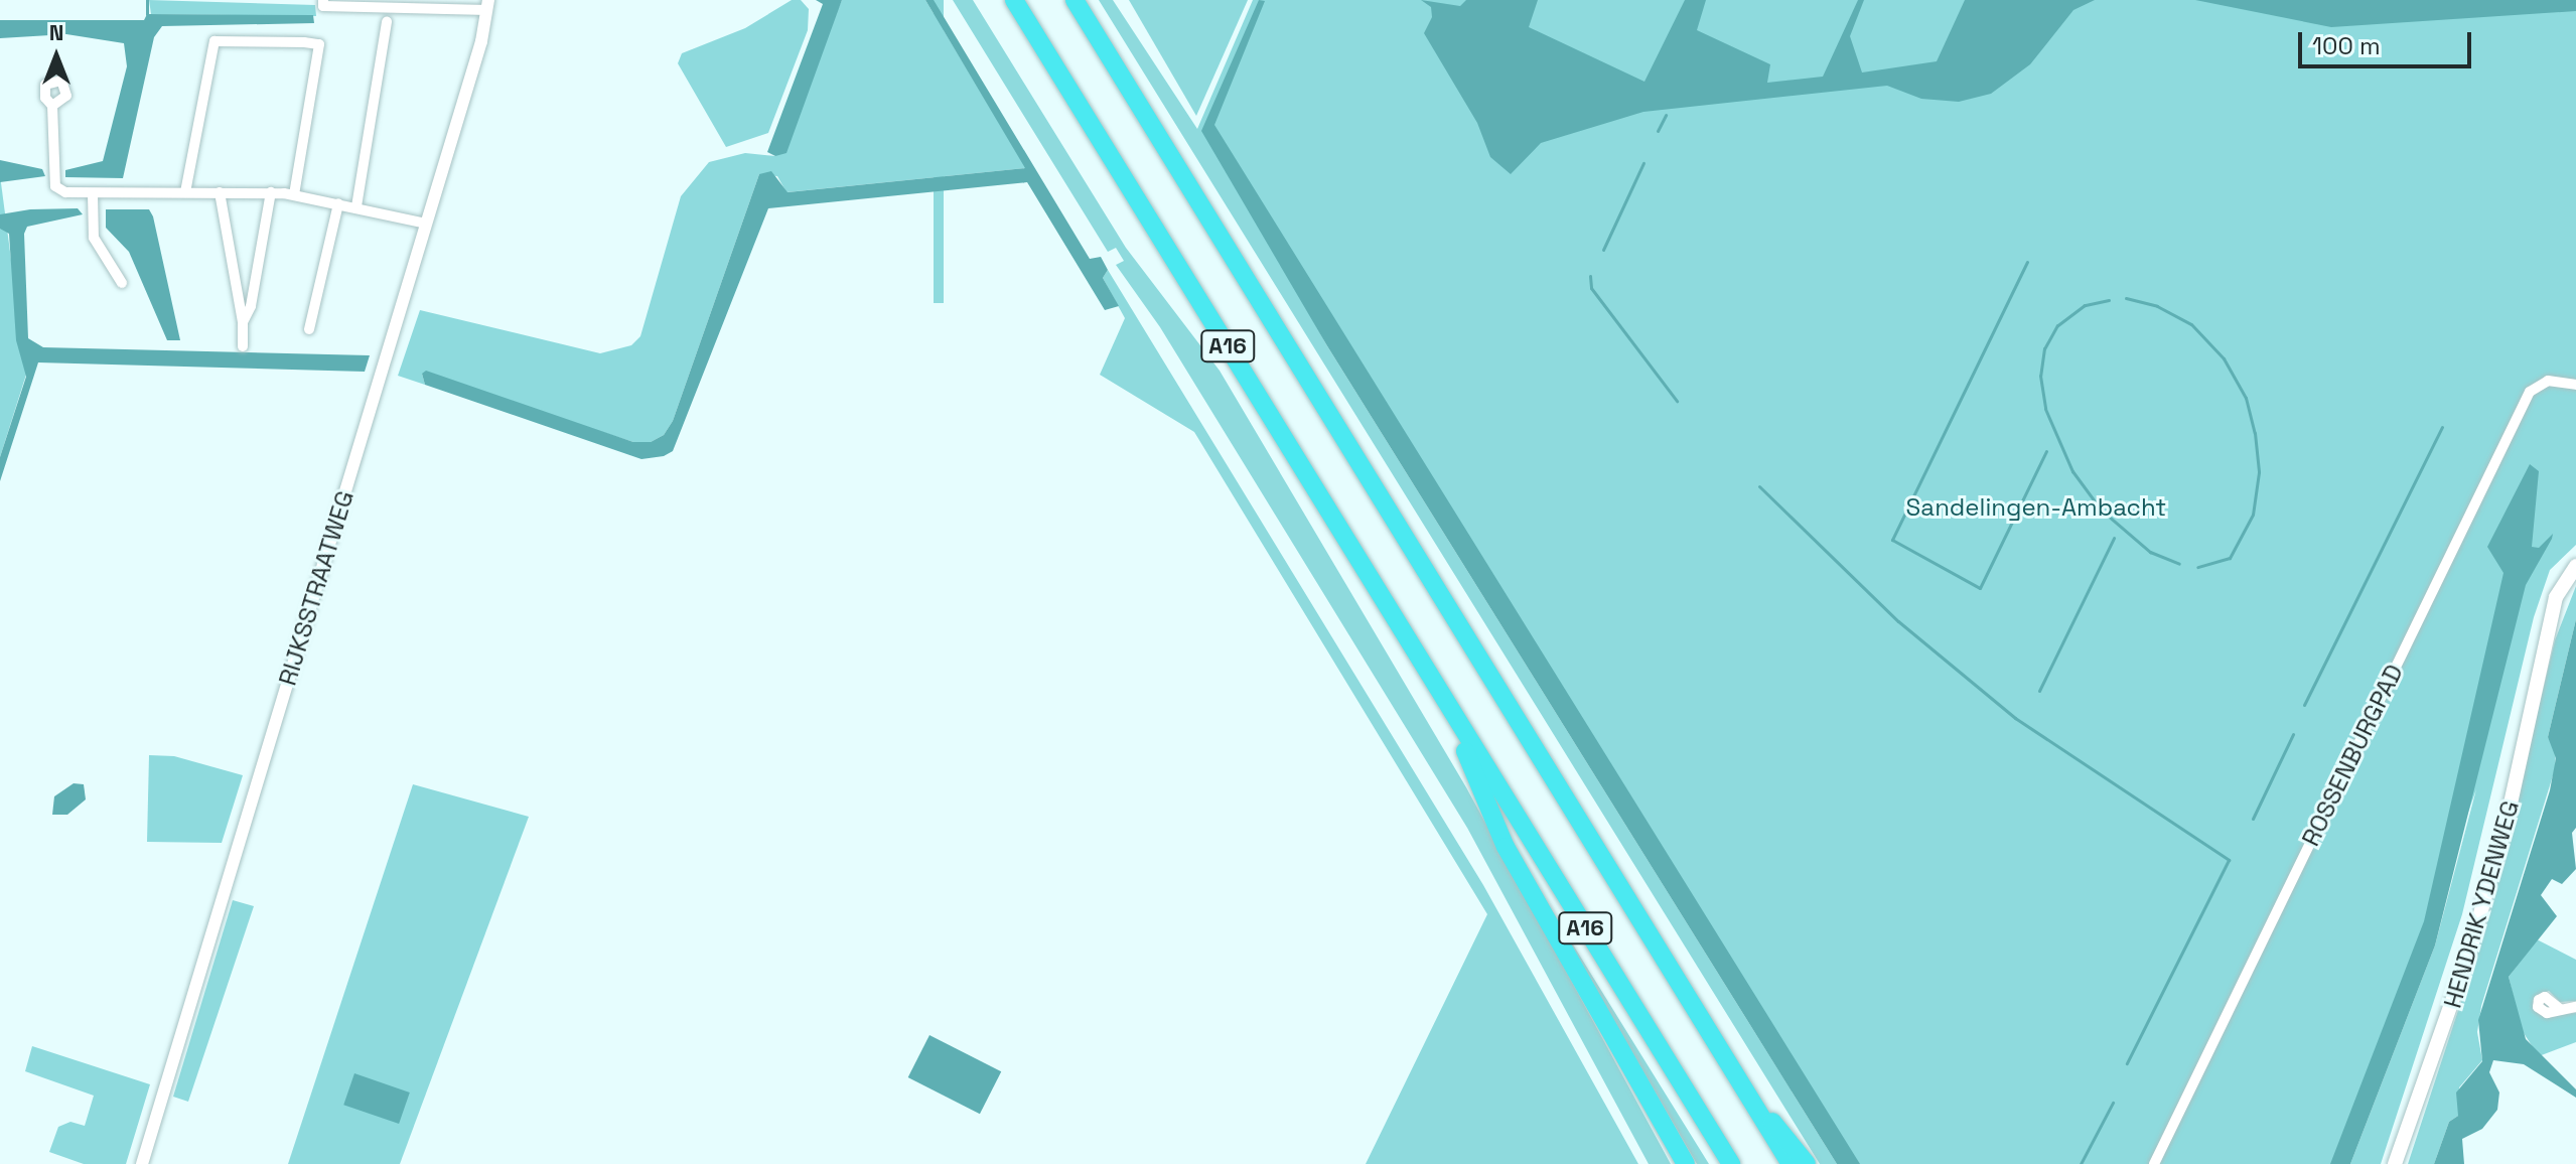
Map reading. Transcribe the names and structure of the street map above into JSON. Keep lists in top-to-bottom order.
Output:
{
  "streets": {
    "highway": ["A16"],
    "main road": ["HENDRIK YDENWEG"],
    "street": ["RIJKSSTRAATWEG", "ROSSENBURGPAD"]
  },
  "parks": ["Sandelingen-Ambacht"],
  "scale_bar": "100 m",
  "north": "top"
}
